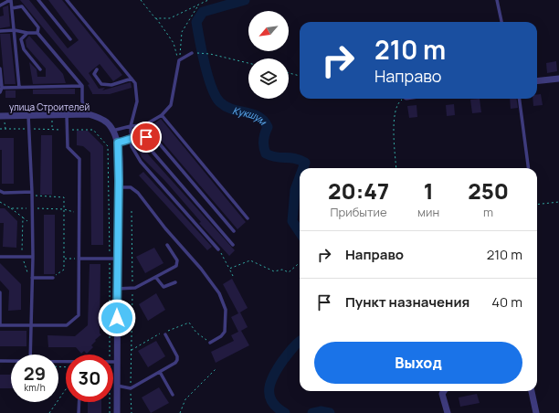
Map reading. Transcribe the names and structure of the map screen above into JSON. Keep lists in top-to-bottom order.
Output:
{
  "streets": {
    "street": ["улица Строителей"]
  },
  "water": ["Кукшум"],
  "north": "bottom left",
  "page": {
    "turn": ["210 m", "Направо"],
    "eta": [
      "20:47",
      "Прибытие",
      "1",
      "мин",
      "250",
      "m"
    ],
    "list": [
      {
        "name": "Направо",
        "value": "210 m"
      },
      {
        "name": "Пункт назначения",
        "value": "40 m"
      }
    ],
    "buttons": "Выход",
    "speed": "29 km/h",
    "limit": "30"
  }
}
